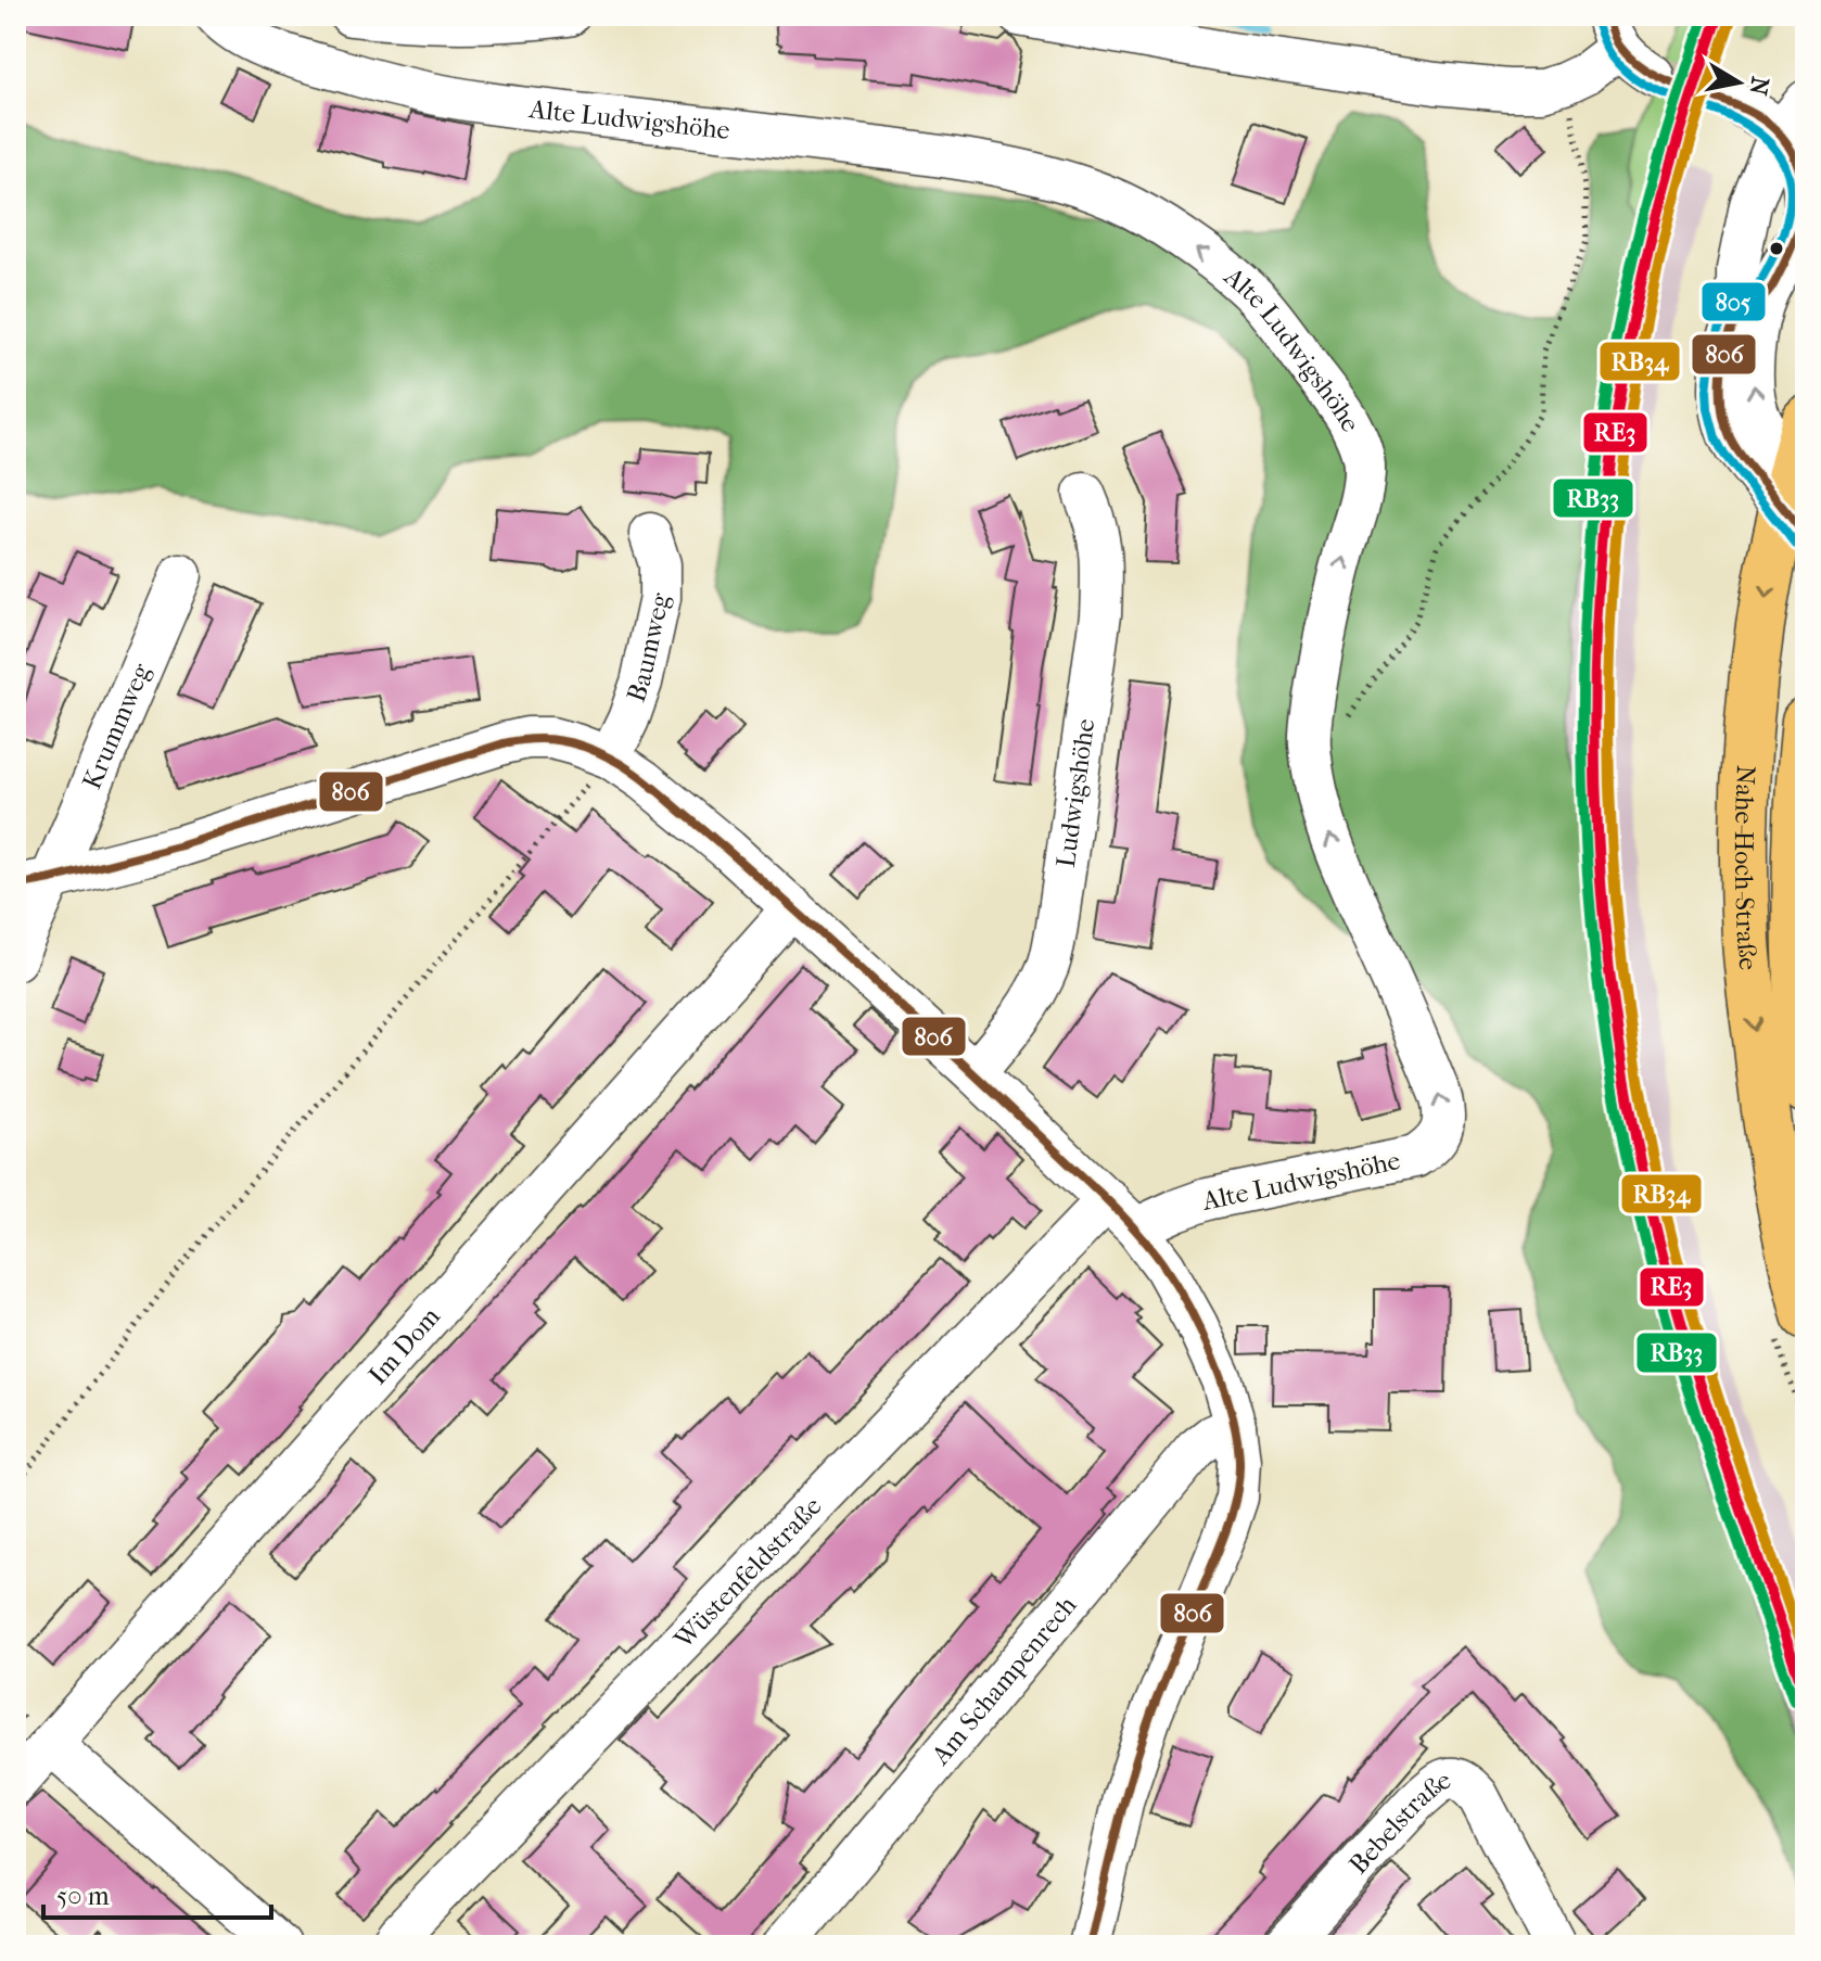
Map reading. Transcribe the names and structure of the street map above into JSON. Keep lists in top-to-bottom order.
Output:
{
  "streets": {
    "main road": ["Nahe-Hoch-Straße"],
    "street": [
      "Alte Ludwigshöhe",
      "Baumweg",
      "Krummweg",
      "Ludwigshöhe",
      "Im Dom",
      "Wüstenfeldstraße",
      "Am Schampenrech",
      "Bebelstraße"
    ]
  },
  "lines": [
    "transit line RE3",
    "transit line RB33",
    "transit line 806",
    "transit line RB34",
    "transit line 805"
  ],
  "scale_bar": "50 m",
  "north": "right"
}
